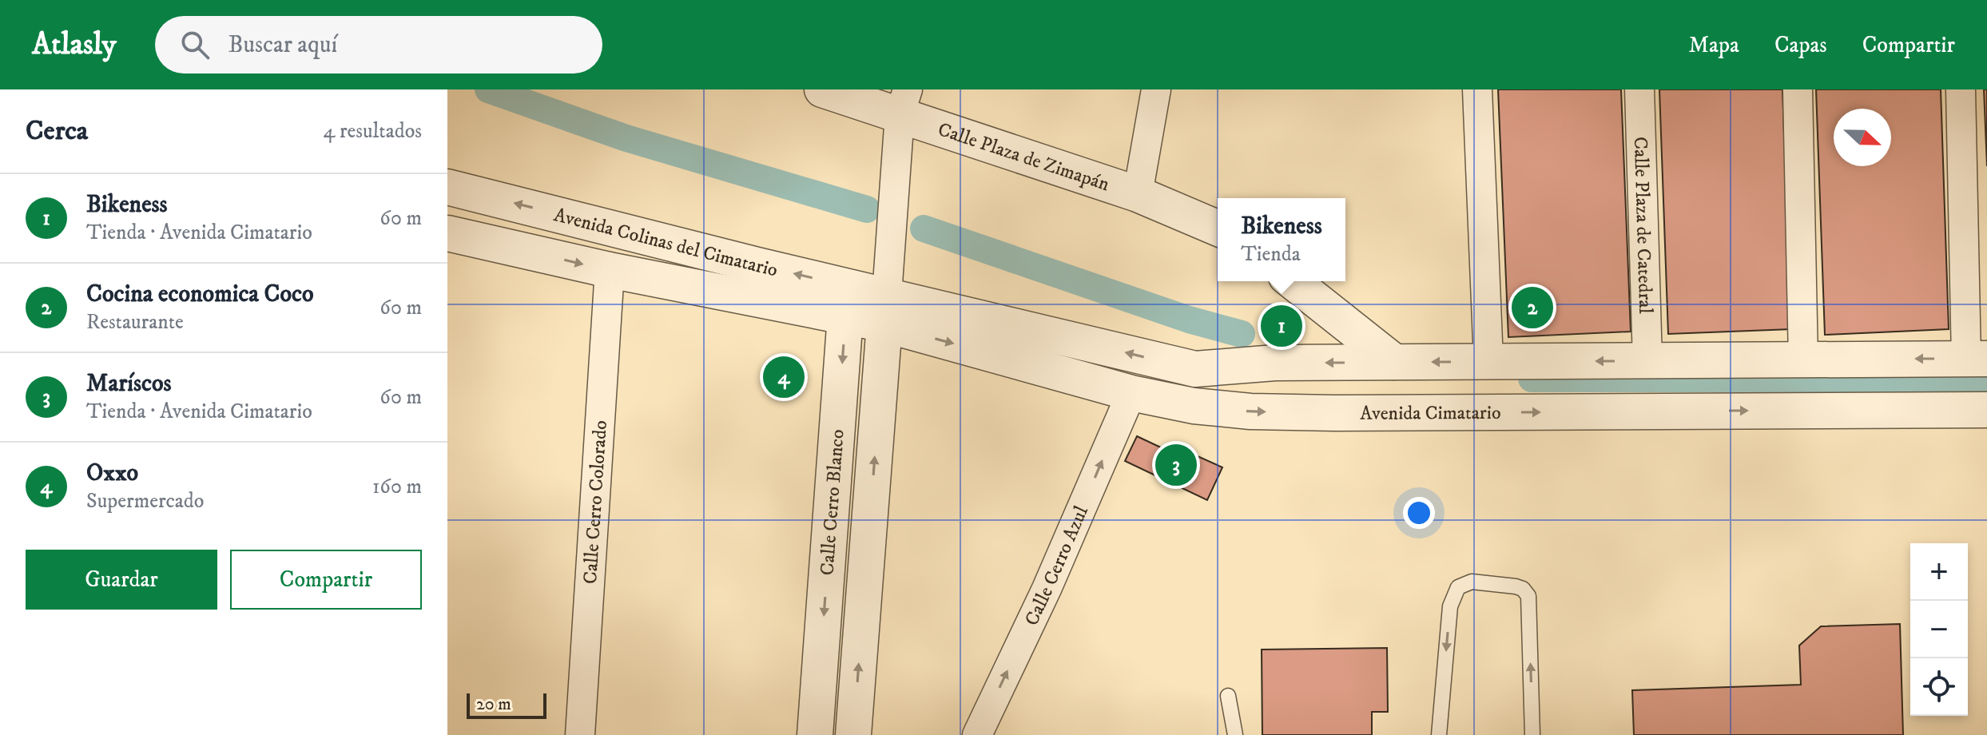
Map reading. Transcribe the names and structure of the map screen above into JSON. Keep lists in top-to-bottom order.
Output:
{
  "streets": {
    "street": [
      "Calle Plaza de Zimapán",
      "Calle Plaza de Catedral",
      "Avenida Colinas del Cimatario",
      "Avenida Cimatario",
      "Calle Cerro Colorado",
      "Calle Cerro Blanco",
      "Calle Cerro Azul"
    ]
  },
  "crossings": [
    ["Calle Plaza de Zimapán", "Calle Cerro Blanco"],
    ["Avenida Colinas del Cimatario", "Avenida Cimatario"],
    ["Avenida Colinas del Cimatario", "Calle Cerro Colorado"],
    ["Avenida Colinas del Cimatario", "Calle Cerro Blanco"],
    ["Avenida Cimatario", "Calle Cerro Blanco"],
    ["Avenida Cimatario", "Calle Cerro Azul"]
  ],
  "one_way": ["Calle Cerro Azul"],
  "scale_bar": "20 m",
  "north": "right",
  "page": {
    "header": "Atlasly",
    "search": "Buscar aquí",
    "nav": ["Mapa", "Capas", "Compartir"],
    "heading": ["Cerca", "4 resultados"],
    "list": [
      {
        "mark": "1",
        "name": "Bikeness",
        "note": "Tienda · Avenida Cimatario",
        "value": "60 m"
      },
      {
        "mark": "2",
        "name": "Cocina economica Coco",
        "note": "Restaurante",
        "value": "60 m"
      },
      {
        "mark": "3",
        "name": "Maríscos",
        "note": "Tienda · Avenida Cimatario",
        "value": "60 m"
      },
      {
        "mark": "4",
        "name": "Oxxo",
        "note": "Supermercado",
        "value": "160 m"
      }
    ],
    "popup": ["Bikeness", "Tienda"],
    "pins": [
      "2",
      "1",
      "4",
      "3"
    ],
    "buttons": ["Guardar", "Compartir"],
    "map_buttons": ["+", "−"],
    "scale": "20 m"
  }
}
